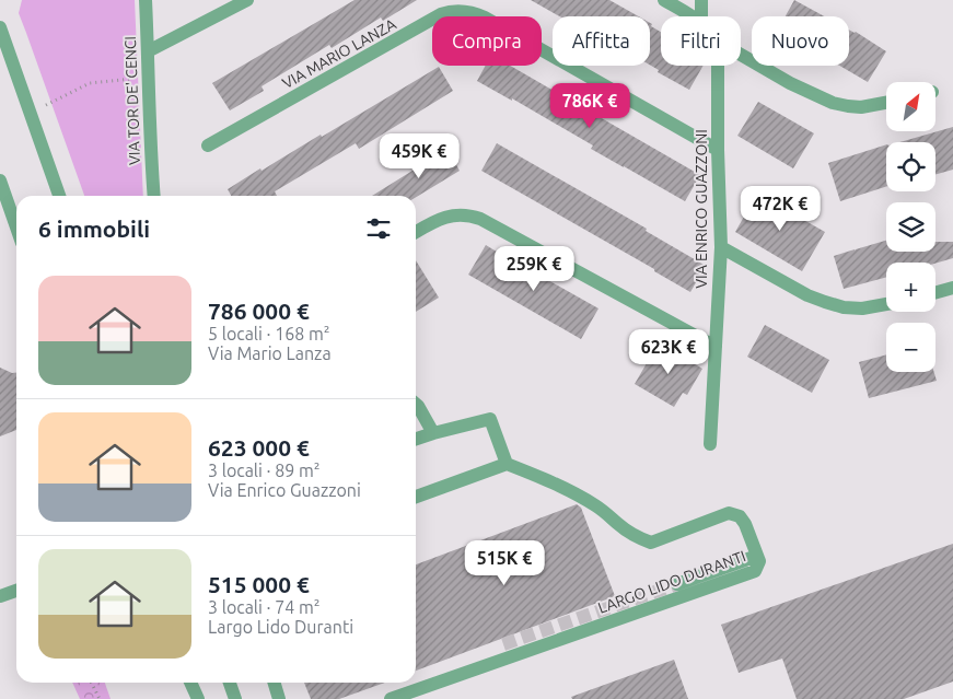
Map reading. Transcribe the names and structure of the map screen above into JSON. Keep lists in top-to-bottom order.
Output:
{
  "streets": {
    "street": [
      "VIA MARIO LANZA",
      "VIA TOR DE' CENCI",
      "VIA ENRICO GUAZZONI",
      "LARGO LIDO DURANTI"
    ]
  },
  "crossings": [
    ["VIA MARIO LANZA", "VIA ENRICO GUAZZONI"]
  ],
  "north": "top right",
  "page": {
    "chip": [
      "Compra",
      "Affitta",
      "Filtri",
      "Nuovo"
    ],
    "map_buttons": ["+", "−"],
    "price": [
      "786K €",
      "459K €",
      "472K €",
      "259K €",
      "623K €",
      "515K €"
    ],
    "heading": "6 immobili",
    "list": [
      {
        "name": "786 000 €",
        "note": "5 locali · 168 m² · Via Mario Lanza"
      },
      {
        "name": "623 000 €",
        "note": "3 locali · 89 m² · Via Enrico Guazzoni"
      },
      {
        "name": "515 000 €",
        "note": "3 locali · 74 m² · Largo Lido Duranti"
      }
    ]
  }
}
